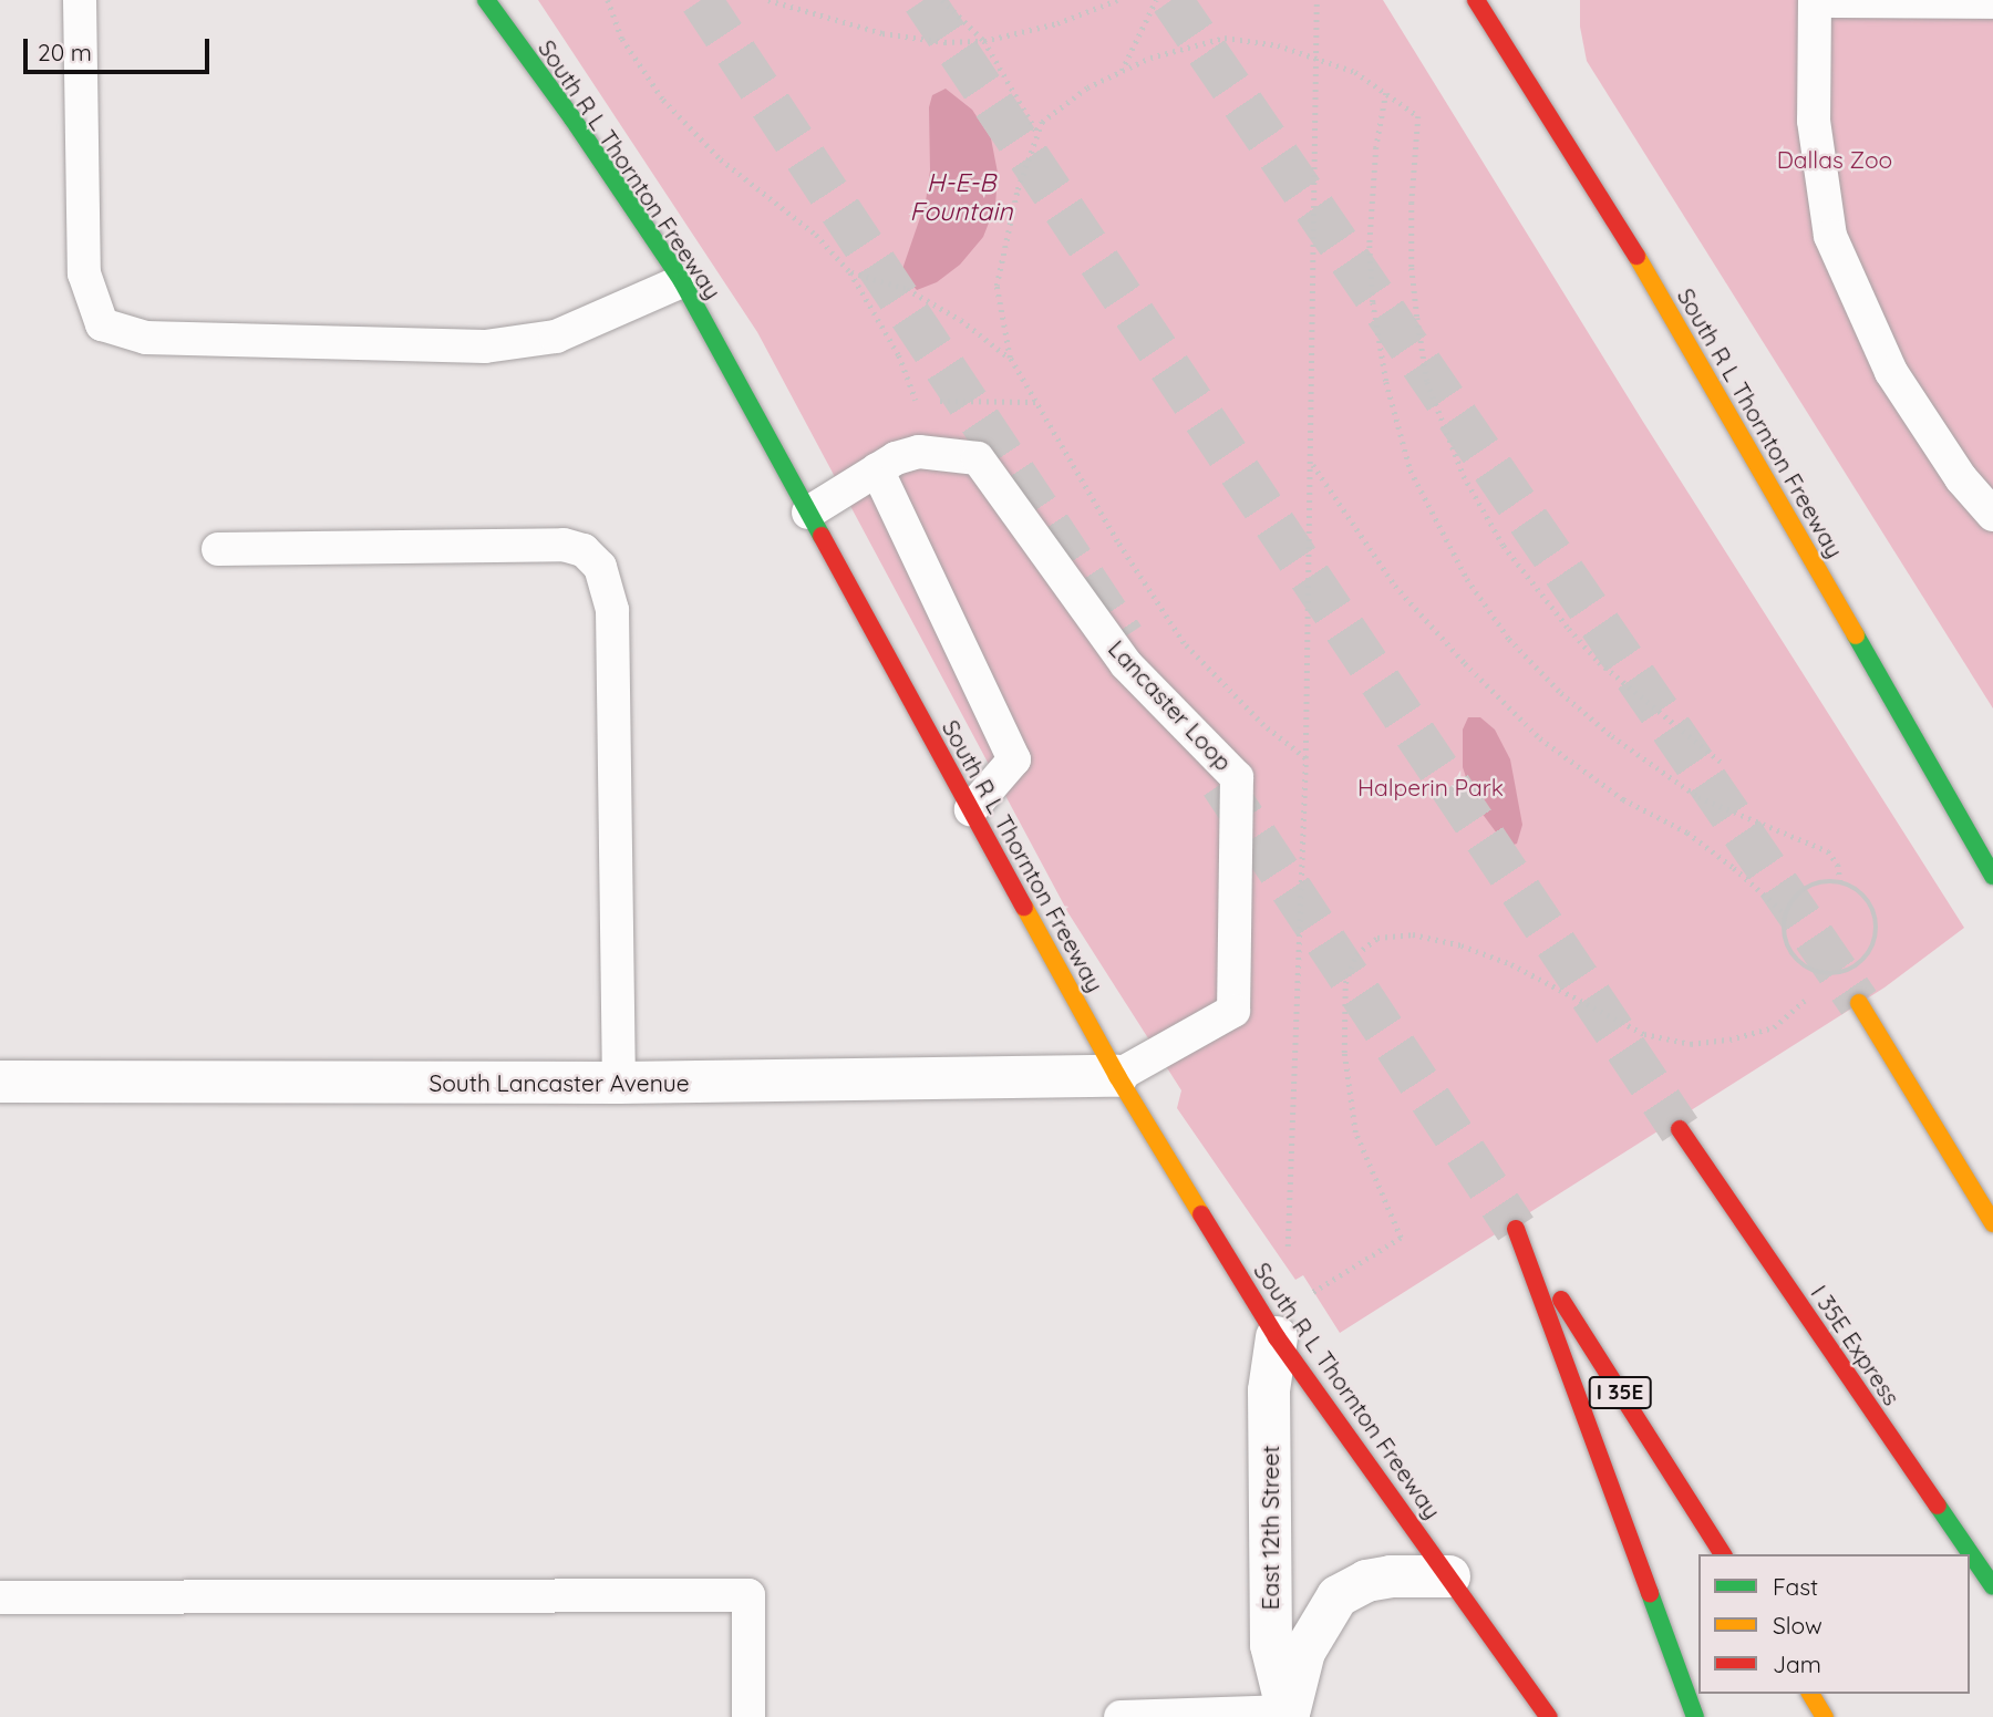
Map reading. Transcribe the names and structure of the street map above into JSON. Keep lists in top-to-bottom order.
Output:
{
  "streets": {
    "main road": ["South R L Thornton Freeway", "I 35E Express", "I 35E"],
    "street": ["South Lancaster Avenue", "East 12th Street"],
    "lane": ["Lancaster Loop"]
  },
  "crossings": [
    ["South R L Thornton Freeway", "Lancaster Loop"],
    ["South R L Thornton Freeway", "South Lancaster Avenue"],
    ["South R L Thornton Freeway", "East 12th Street"],
    ["Lancaster Loop", "South Lancaster Avenue"]
  ],
  "water": ["H-E-B Fountain"],
  "parks": ["Dallas Zoo", "Halperin Park"],
  "legend": ["Fast", "Slow", "Jam"],
  "scale_bar": "20 m"
}
